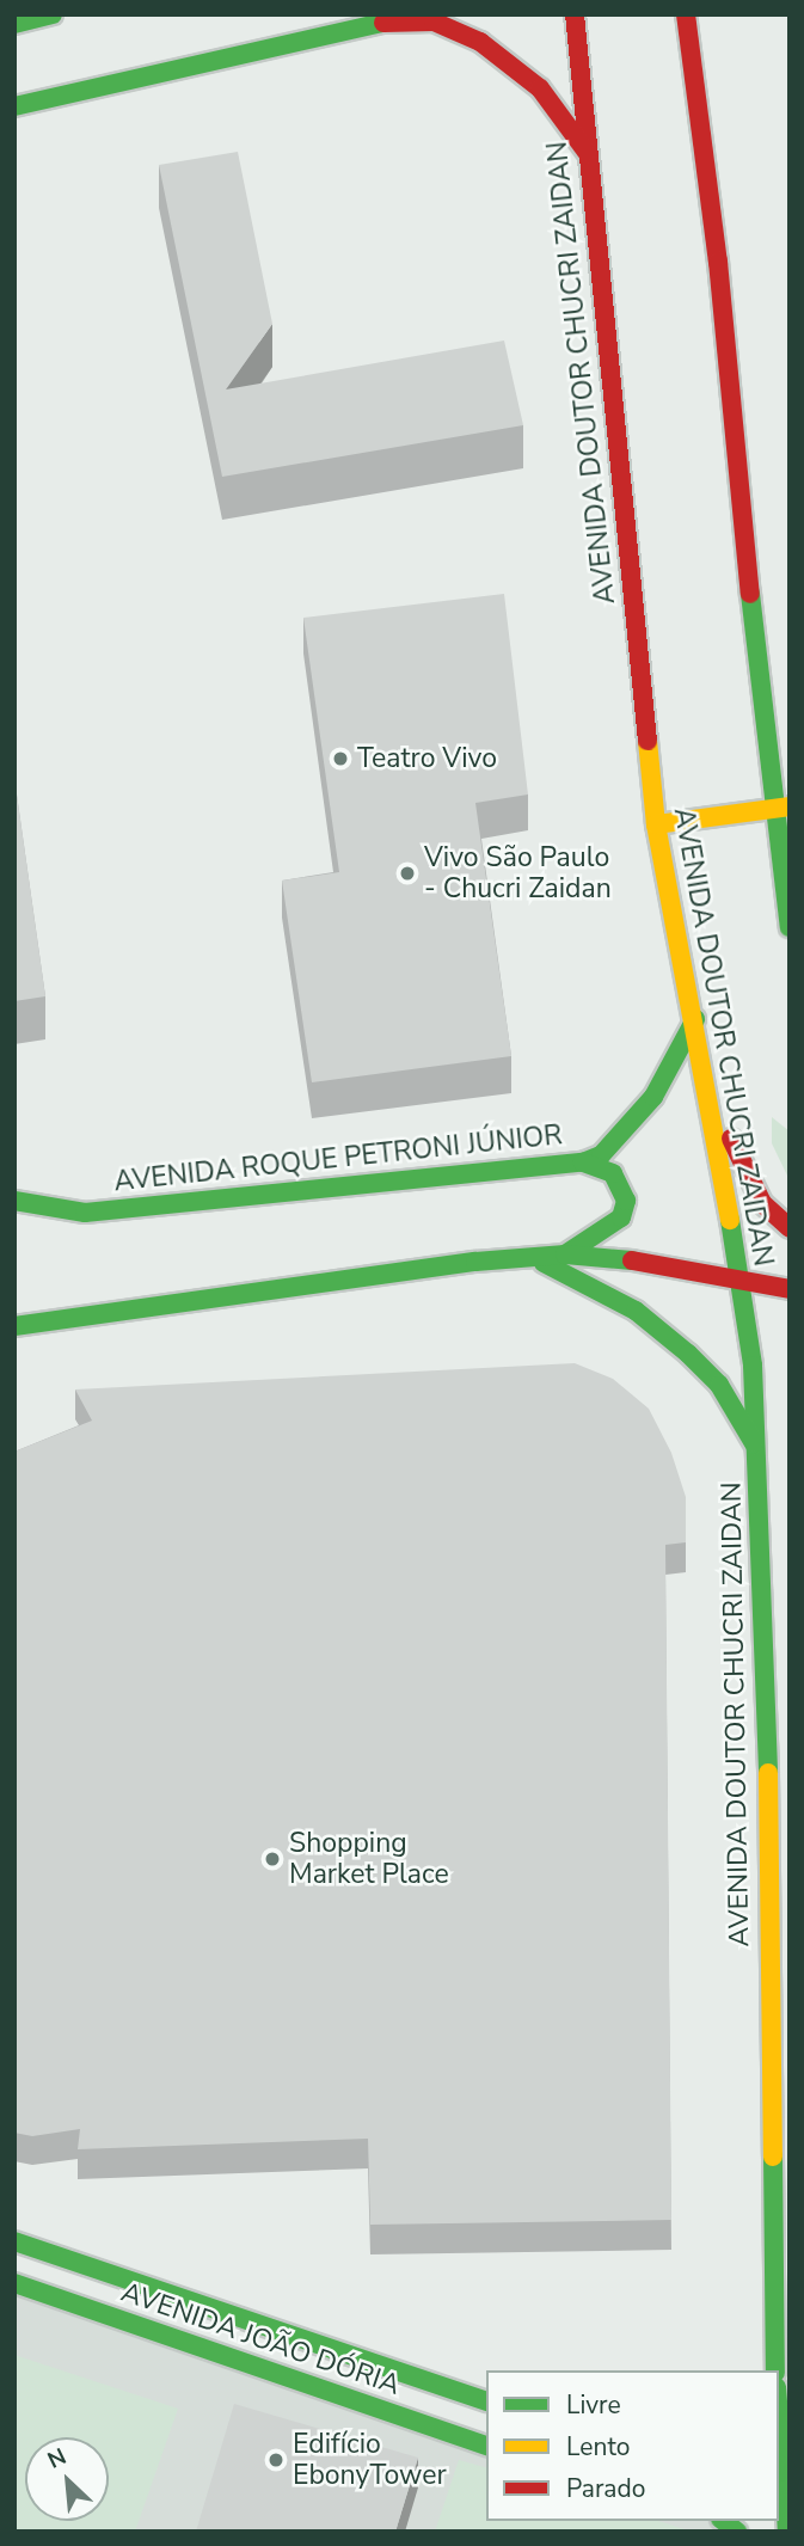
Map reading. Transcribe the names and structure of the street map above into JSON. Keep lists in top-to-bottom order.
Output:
{
  "streets": {
    "main road": ["AVENIDA DOUTOR CHUCRI ZAIDAN", "AVENIDA ROQUE PETRONI JÚNIOR", "AVENIDA JOÃO DÓRIA"]
  },
  "crossings": [
    ["AVENIDA DOUTOR CHUCRI ZAIDAN", "AVENIDA ROQUE PETRONI JÚNIOR"]
  ],
  "places": [
    "Teatro Vivo",
    "Vivo São Paulo - Chucri Zaidan",
    "Shopping Market Place",
    "Edifício EbonyTower"
  ],
  "legend": ["Livre", "Lento", "Parado"],
  "north": "top left"
}
